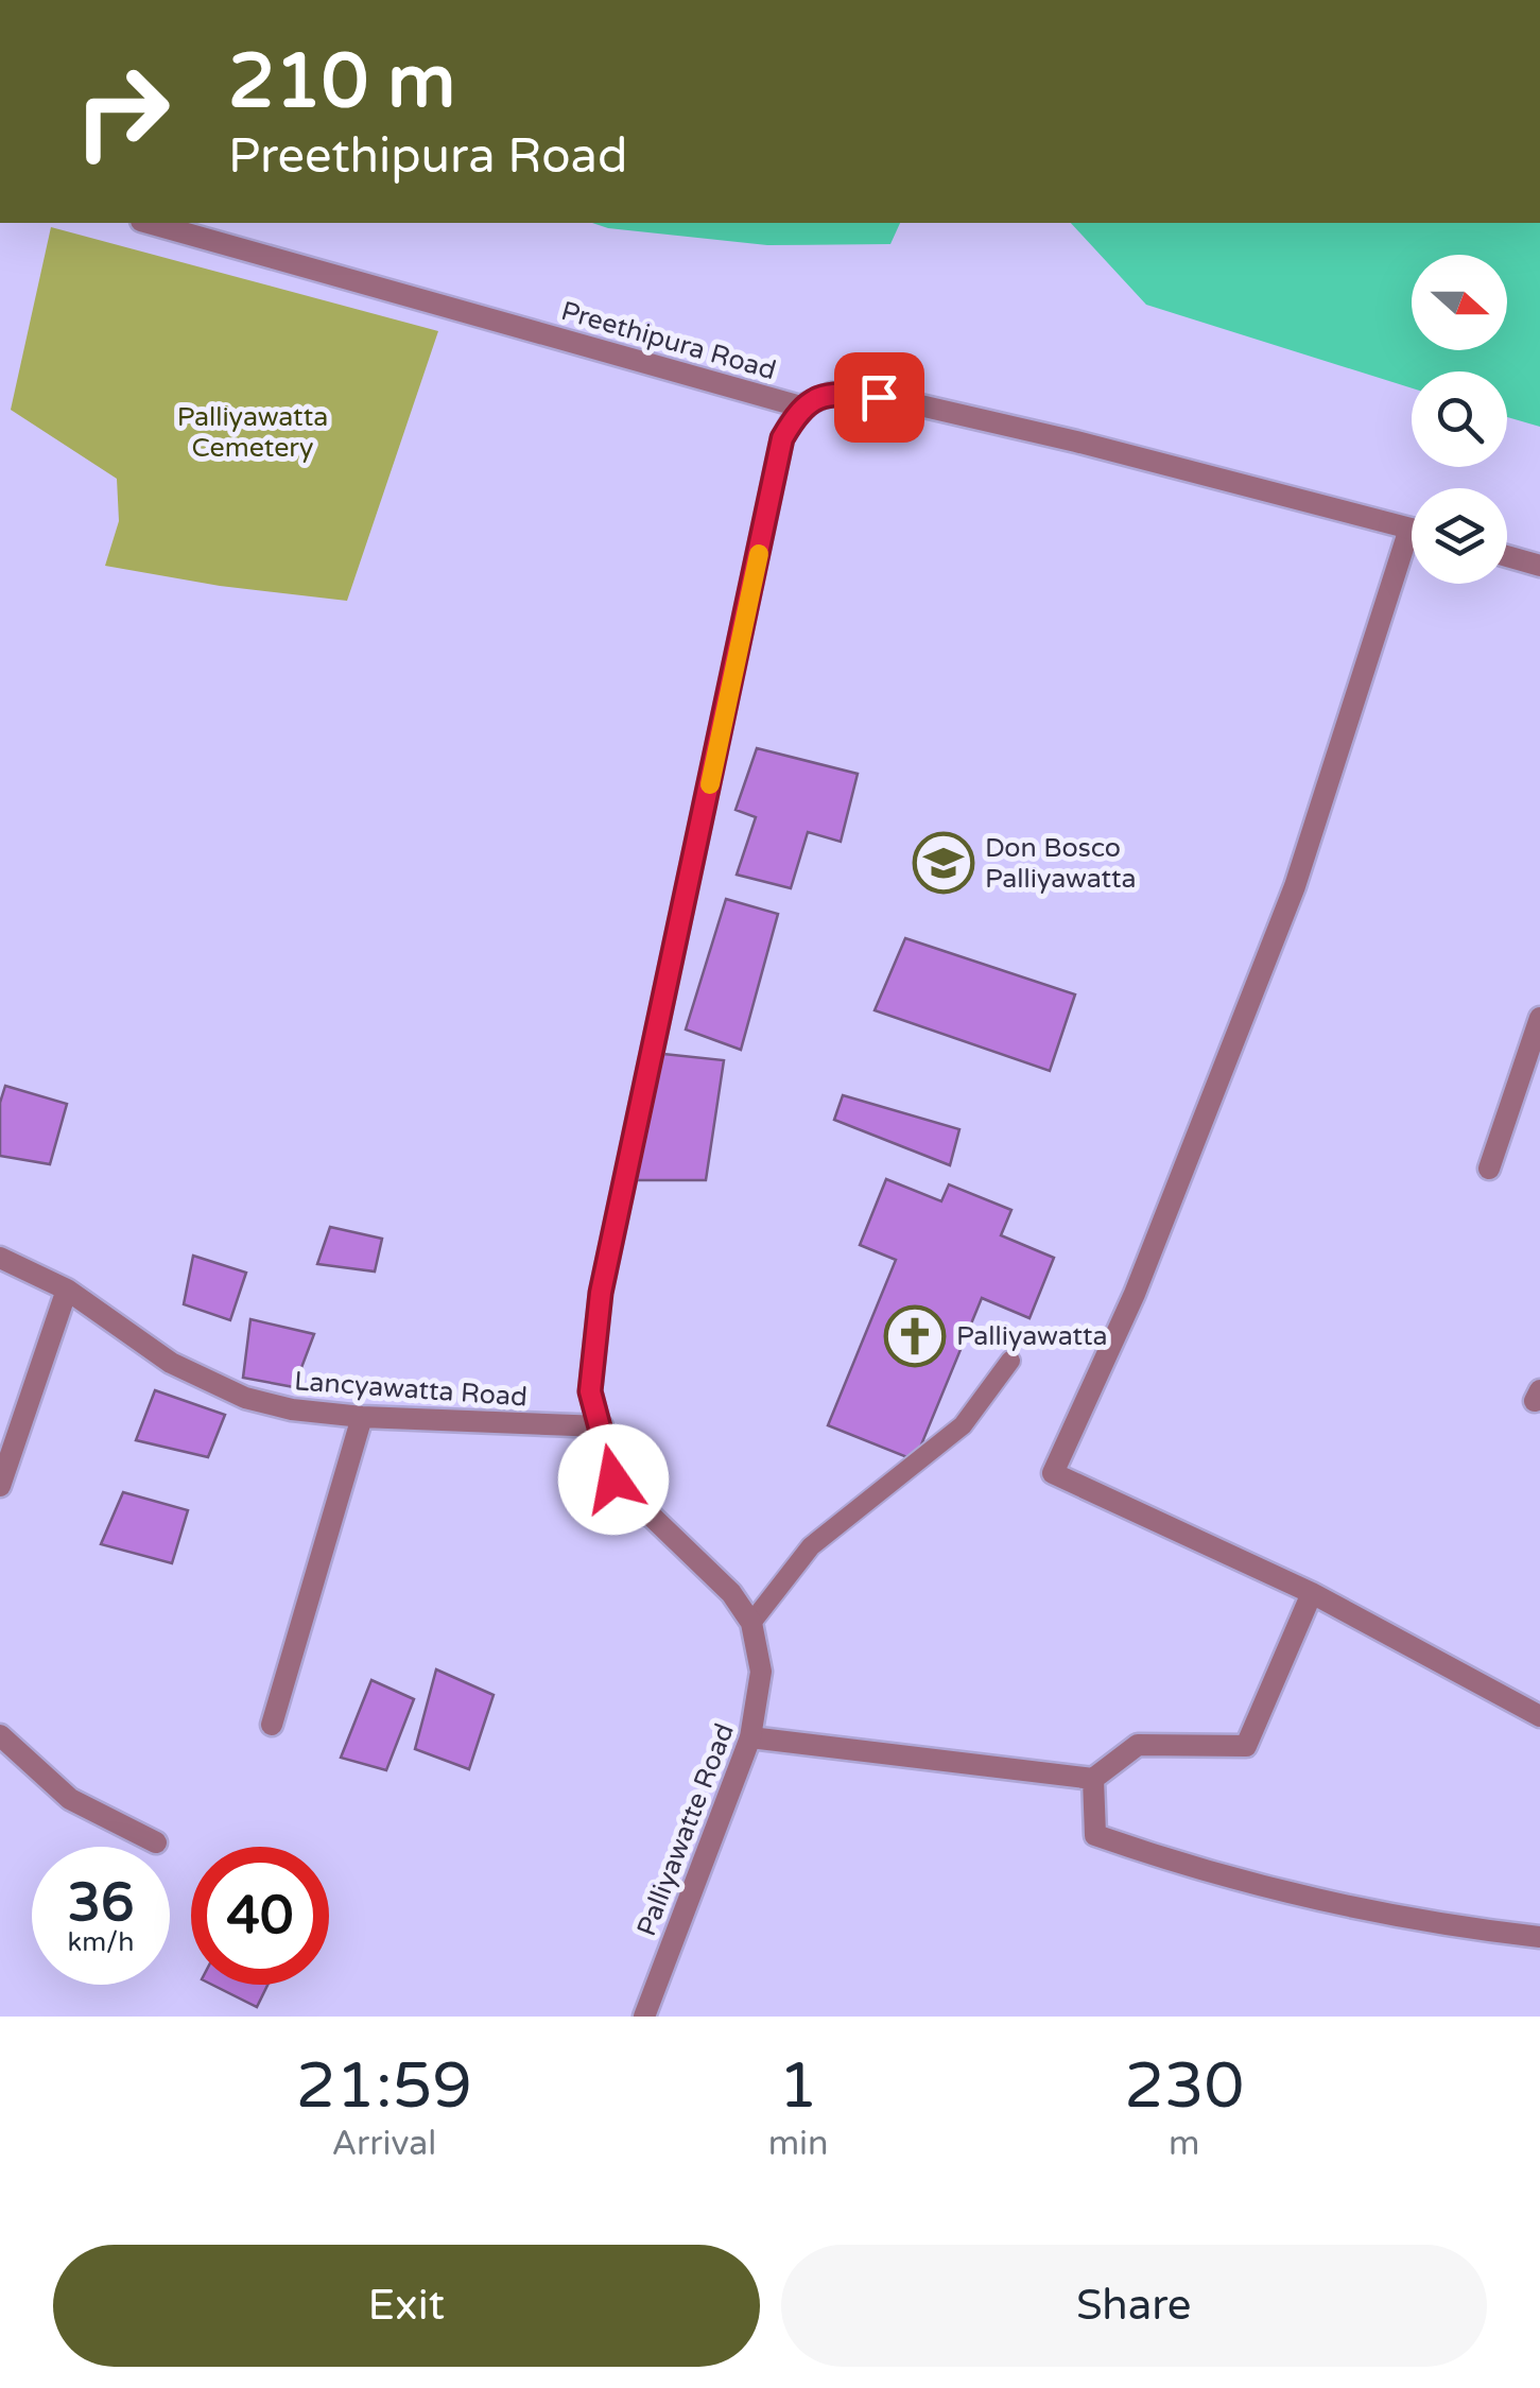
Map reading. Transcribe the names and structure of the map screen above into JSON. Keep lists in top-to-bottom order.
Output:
{
  "streets": {
    "street": ["Preethipura Road", "Lancyawatta Road", "Palliyawatte Road"]
  },
  "crossings": [
    ["Preethipura Road", "Palliyawatte Road"],
    ["Lancyawatta Road", "Palliyawatte Road"]
  ],
  "parks": ["Palliyawatta Cemetery"],
  "places": {
    "school or university": ["Don Bosco Palliyawatta"],
    "church": ["Palliyawatta"]
  },
  "north": "right",
  "page": {
    "turn": ["210 m", "Preethipura Road"],
    "speed": "36 km/h",
    "limit": "40",
    "eta": [
      "21:59",
      "Arrival",
      "1",
      "min",
      "230",
      "m"
    ],
    "buttons": ["Exit", "Share"]
  }
}
